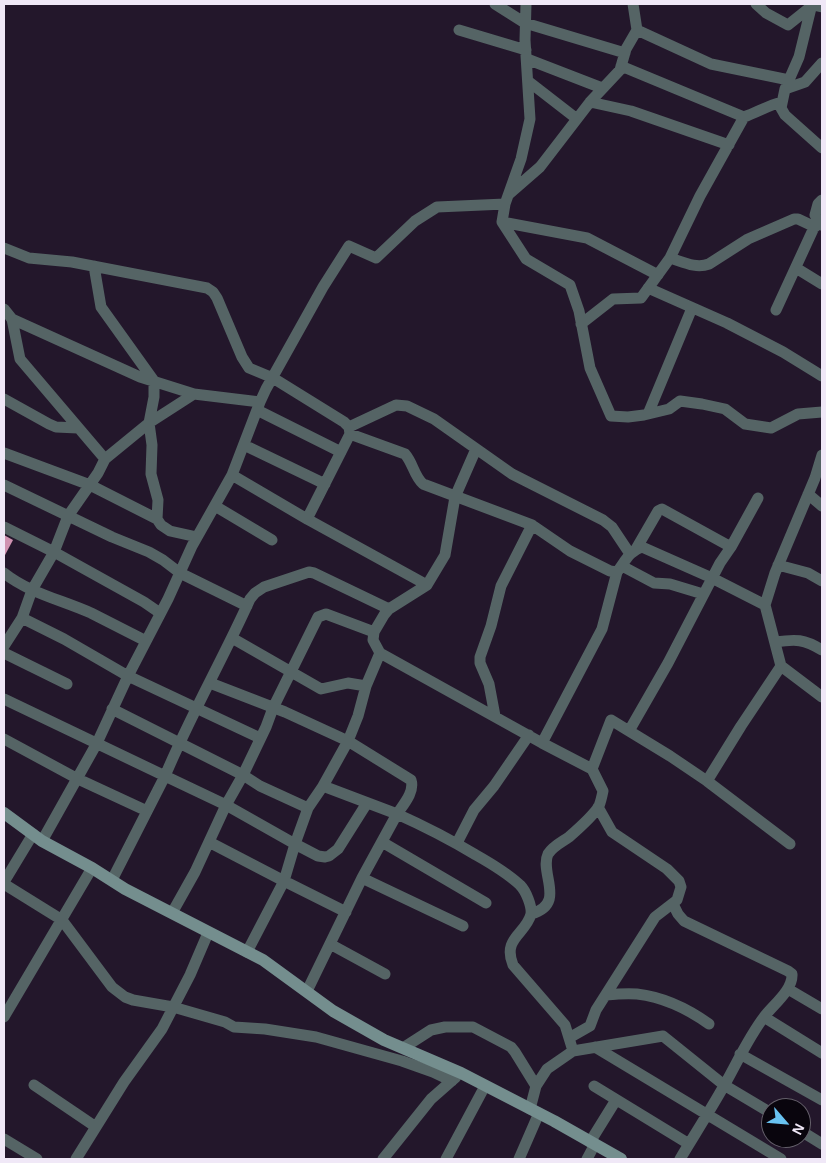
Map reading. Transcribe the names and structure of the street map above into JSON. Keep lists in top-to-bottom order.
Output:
{
  "north": "bottom right"
}
